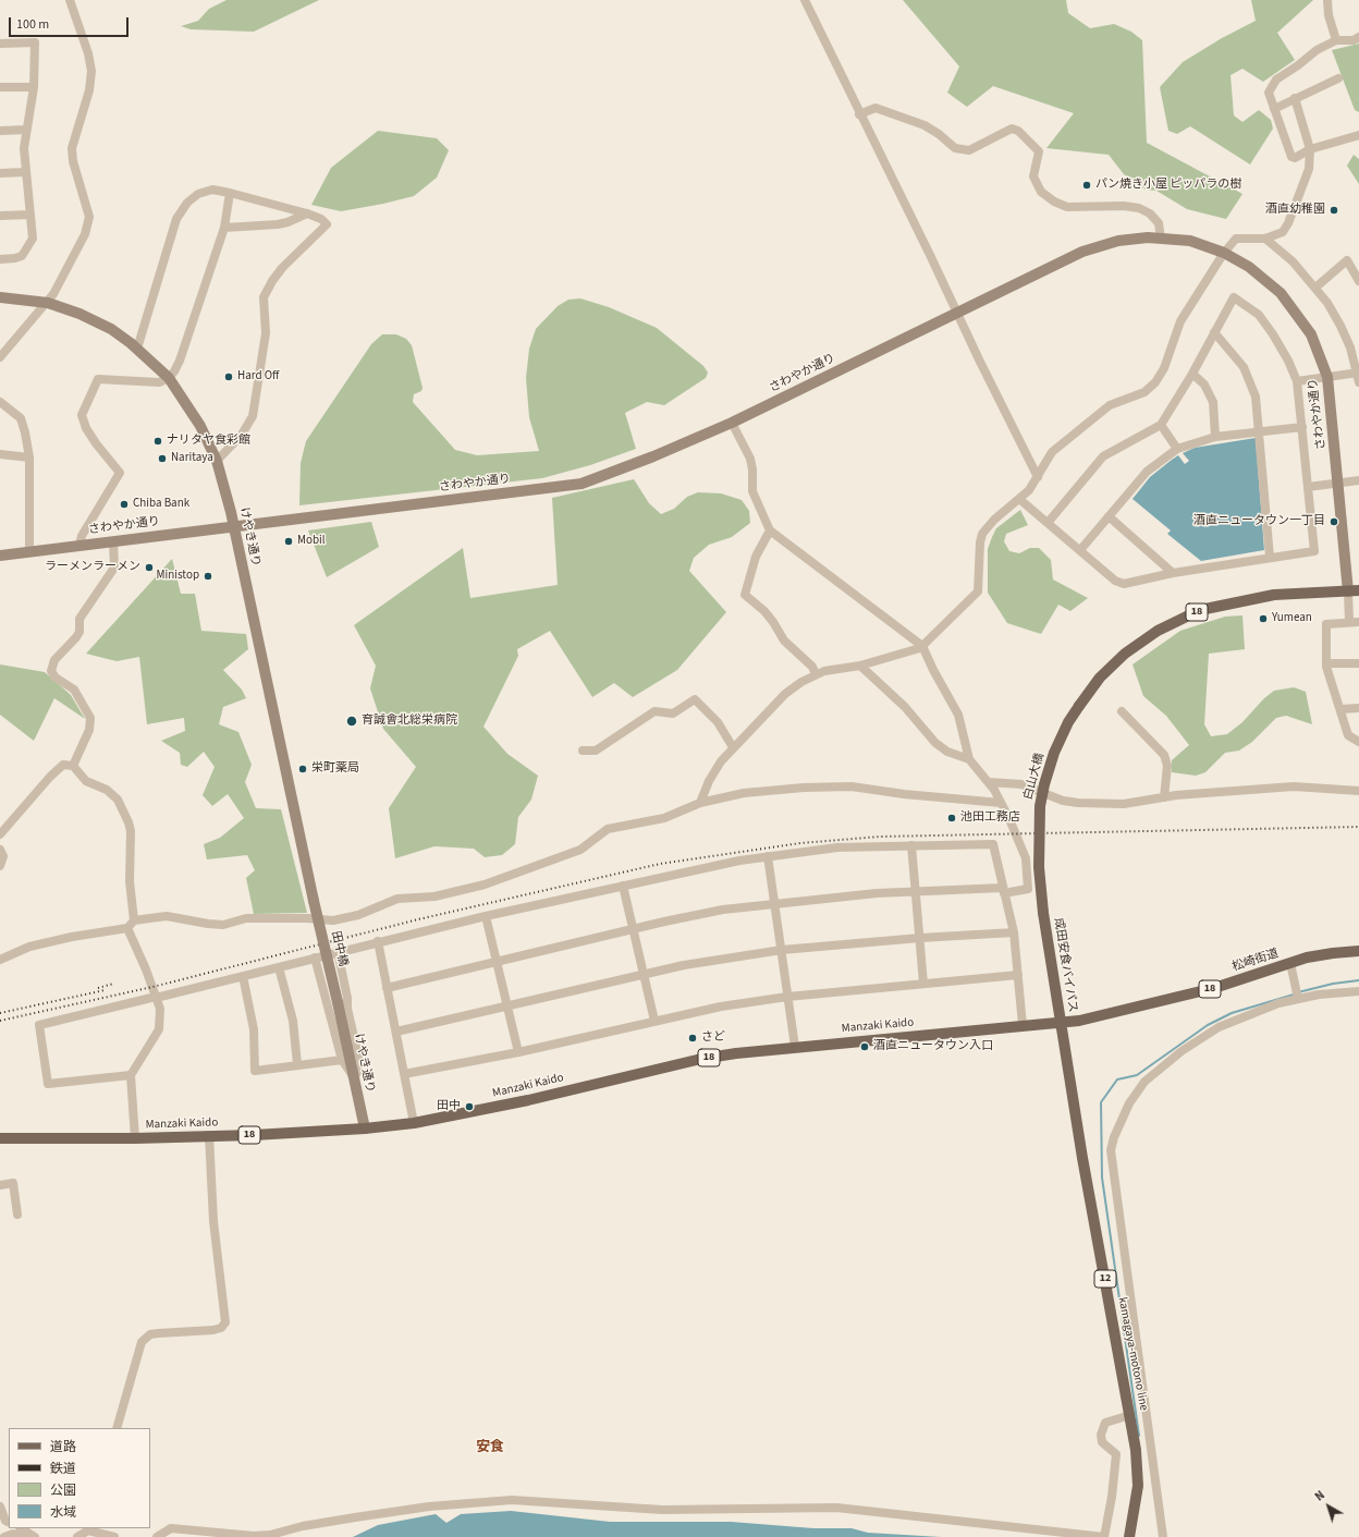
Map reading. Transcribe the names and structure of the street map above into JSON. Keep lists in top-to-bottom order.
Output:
{
  "streets": {
    "main road": [
      "18",
      "白山大橋",
      "松崎街道",
      "成田安食バイパス",
      "Manzaki Kaido",
      "12",
      "kamagaya-motono line"
    ],
    "street": ["さわやか通り", "けやき通り", "田中橋"]
  },
  "crossings": [
    ["さわやか通り", "けやき通り"],
    ["さわやか通り", "白山大橋"],
    ["けやき通り", "田中橋"],
    ["けやき通り", "Manzaki Kaido"],
    ["白山大橋", "成田安食バイパス"],
    ["松崎街道", "成田安食バイパス"],
    ["松崎街道", "Manzaki Kaido"],
    ["松崎街道", "kamagaya-motono line"],
    ["成田安食バイパス", "Manzaki Kaido"],
    ["成田安食バイパス", "kamagaya-motono line"],
    ["Manzaki Kaido", "kamagaya-motono line"]
  ],
  "districts": ["安食"],
  "places": [
    "パン焼き小屋 ピッパラの樹",
    "酒直幼稚園",
    "Hard Off",
    "ナリタヤ食彩館",
    "Naritaya",
    "Chiba Bank",
    "酒直ニュータウン一丁目",
    "Mobil",
    "ラーメンラーメン",
    "Ministop",
    "Yumean",
    "育誠會北総栄病院",
    "栄町薬局",
    "池田工務店",
    "さど",
    "酒直ニュータウン入口",
    "田中"
  ],
  "legend": [
    "道路",
    "鉄道",
    "公園",
    "水域"
  ],
  "scale_bar": "100 m",
  "north": "top left"
}
